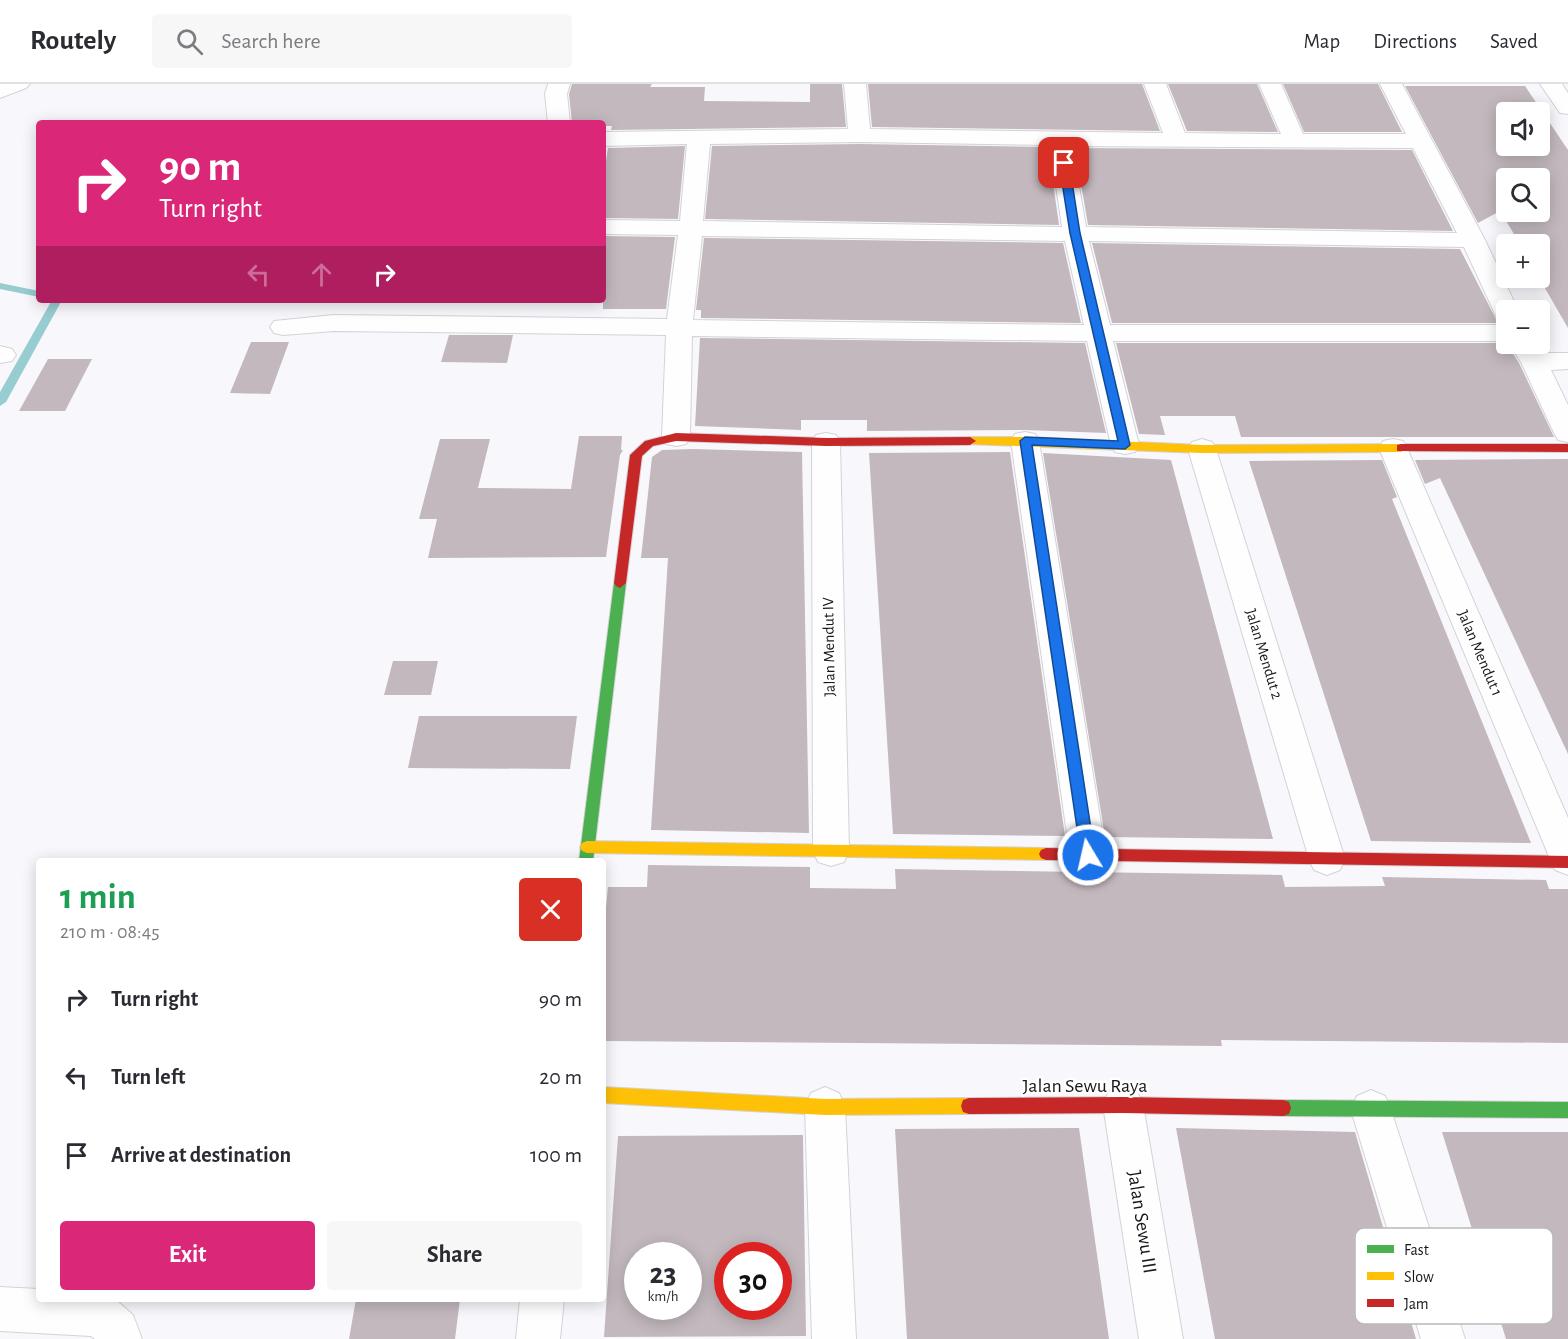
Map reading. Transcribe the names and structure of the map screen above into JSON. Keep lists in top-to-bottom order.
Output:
{
  "streets": {
    "street": [
      "Jalan Mendut IV",
      "Jalan Mendut 1",
      "Jalan Mendut 2",
      "Jalan Sewu Raya",
      "Jalan Sewu III"
    ]
  },
  "crossings": [
    ["Jalan Sewu Raya", "Jalan Sewu III"]
  ],
  "legend": ["Fast", "Slow", "Jam"],
  "page": {
    "header": "Routely",
    "search": "Search here",
    "nav": ["Map", "Directions", "Saved"],
    "map_buttons": ["+", "−"],
    "turn": ["90 m", "Turn right"],
    "heading": ["1 min", "210 m · 08:45"],
    "list": [
      {
        "name": "Turn right",
        "value": "90 m"
      },
      {
        "name": "Turn left",
        "value": "20 m"
      },
      {
        "name": "Arrive at destination",
        "value": "100 m"
      }
    ],
    "buttons": ["Exit", "Share"],
    "speed": "23 km/h",
    "limit": "30"
  }
}
